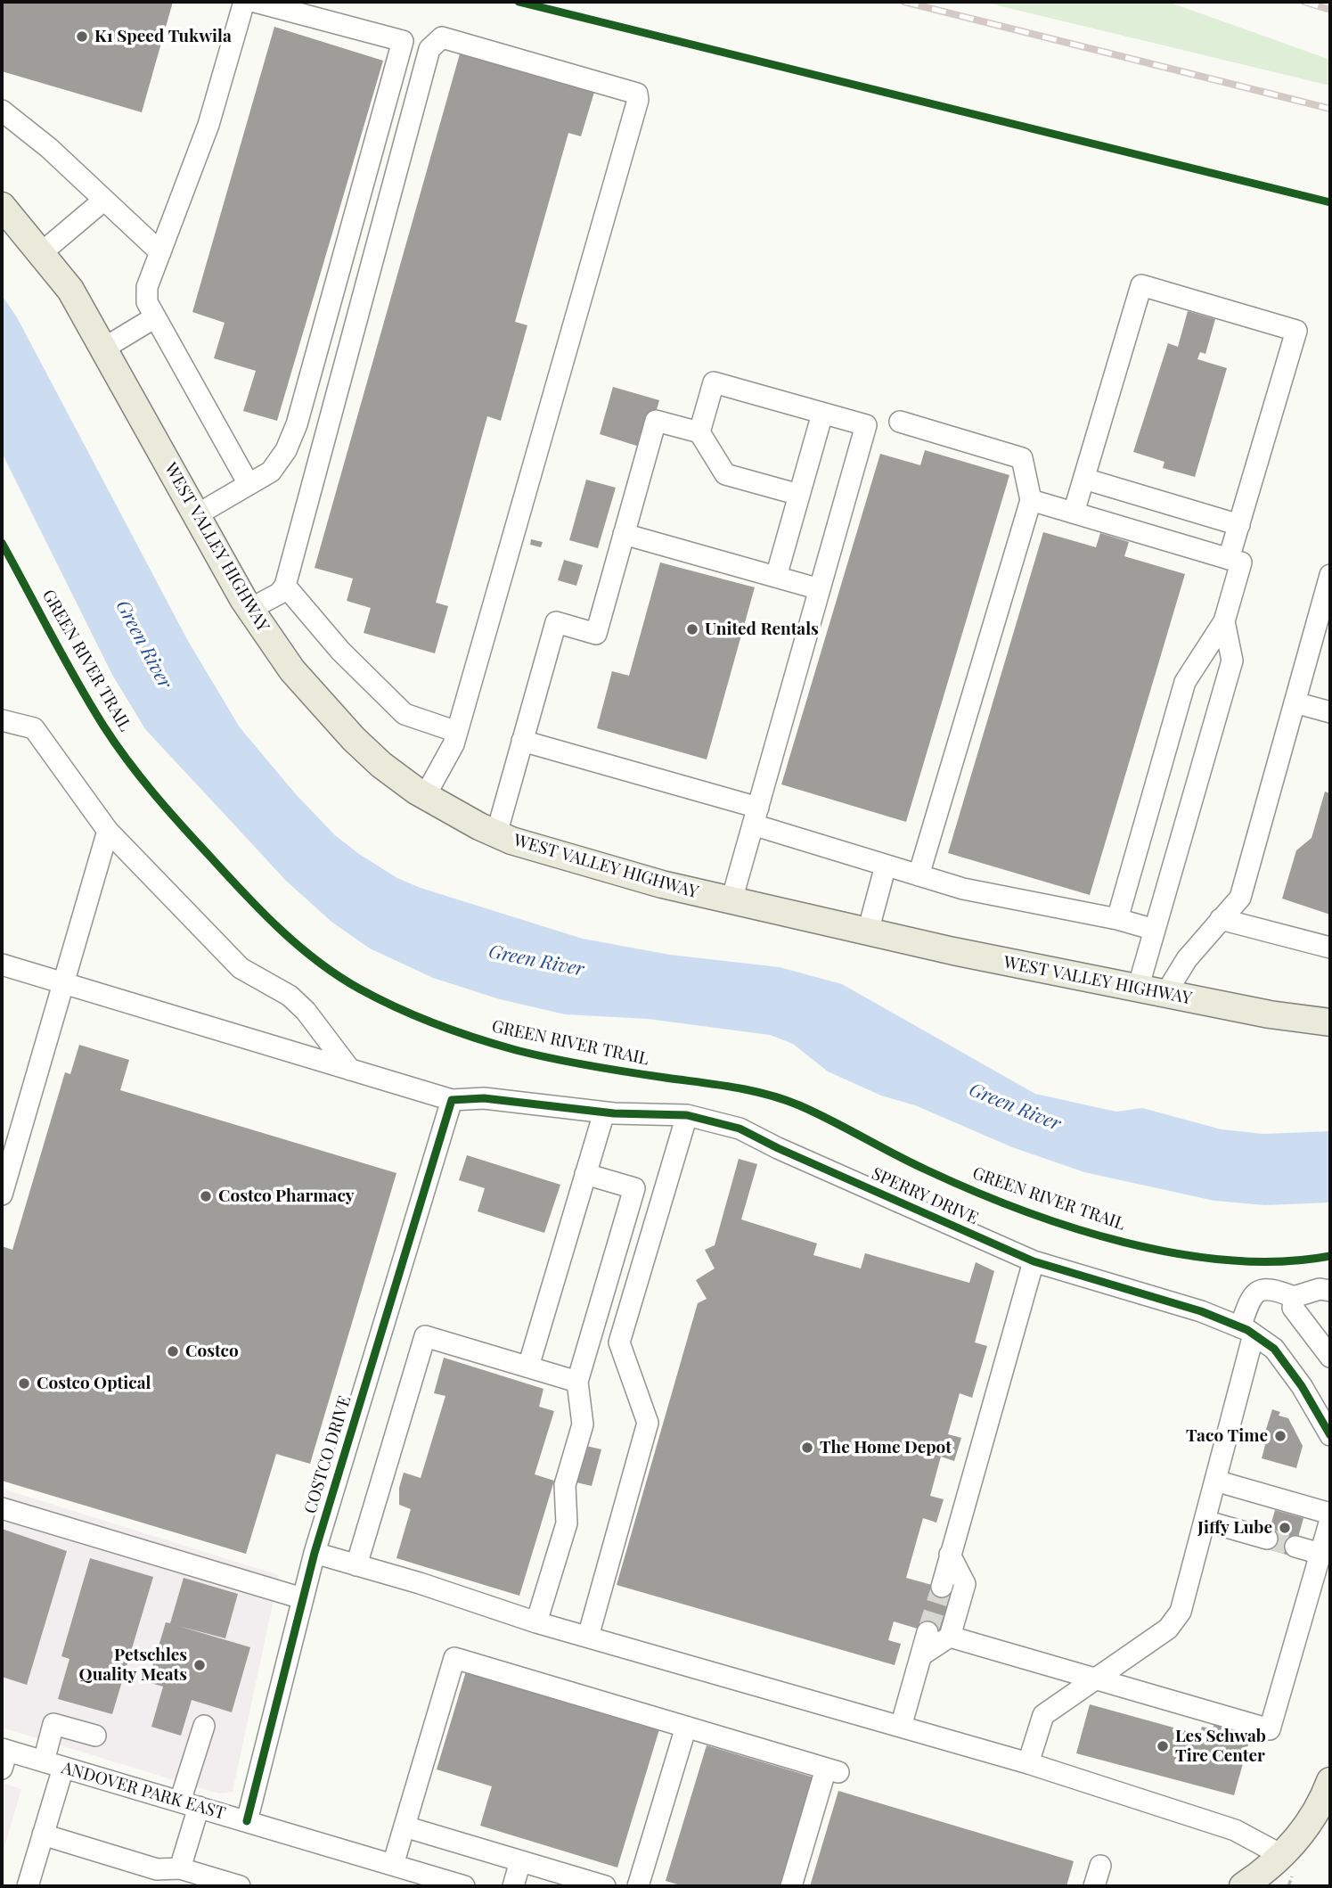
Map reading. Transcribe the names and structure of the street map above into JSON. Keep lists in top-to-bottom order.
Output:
{
  "streets": {
    "main road": ["WEST VALLEY HIGHWAY"],
    "street": ["SPERRY DRIVE", "COSTCO DRIVE", "ANDOVER PARK EAST"],
    "cycle path": ["GREEN RIVER TRAIL"]
  },
  "crossings": [
    ["SPERRY DRIVE", "COSTCO DRIVE"],
    ["COSTCO DRIVE", "ANDOVER PARK EAST"]
  ],
  "water": ["Green River"],
  "places": [
    "K1 Speed Tukwila",
    "United Rentals",
    "Costco Pharmacy",
    "Costco",
    "Costco Optical",
    "Taco Time",
    "The Home Depot",
    "Jiffy Lube",
    "Petschles Quality Meats",
    "Les Schwab Tire Center"
  ]
}
